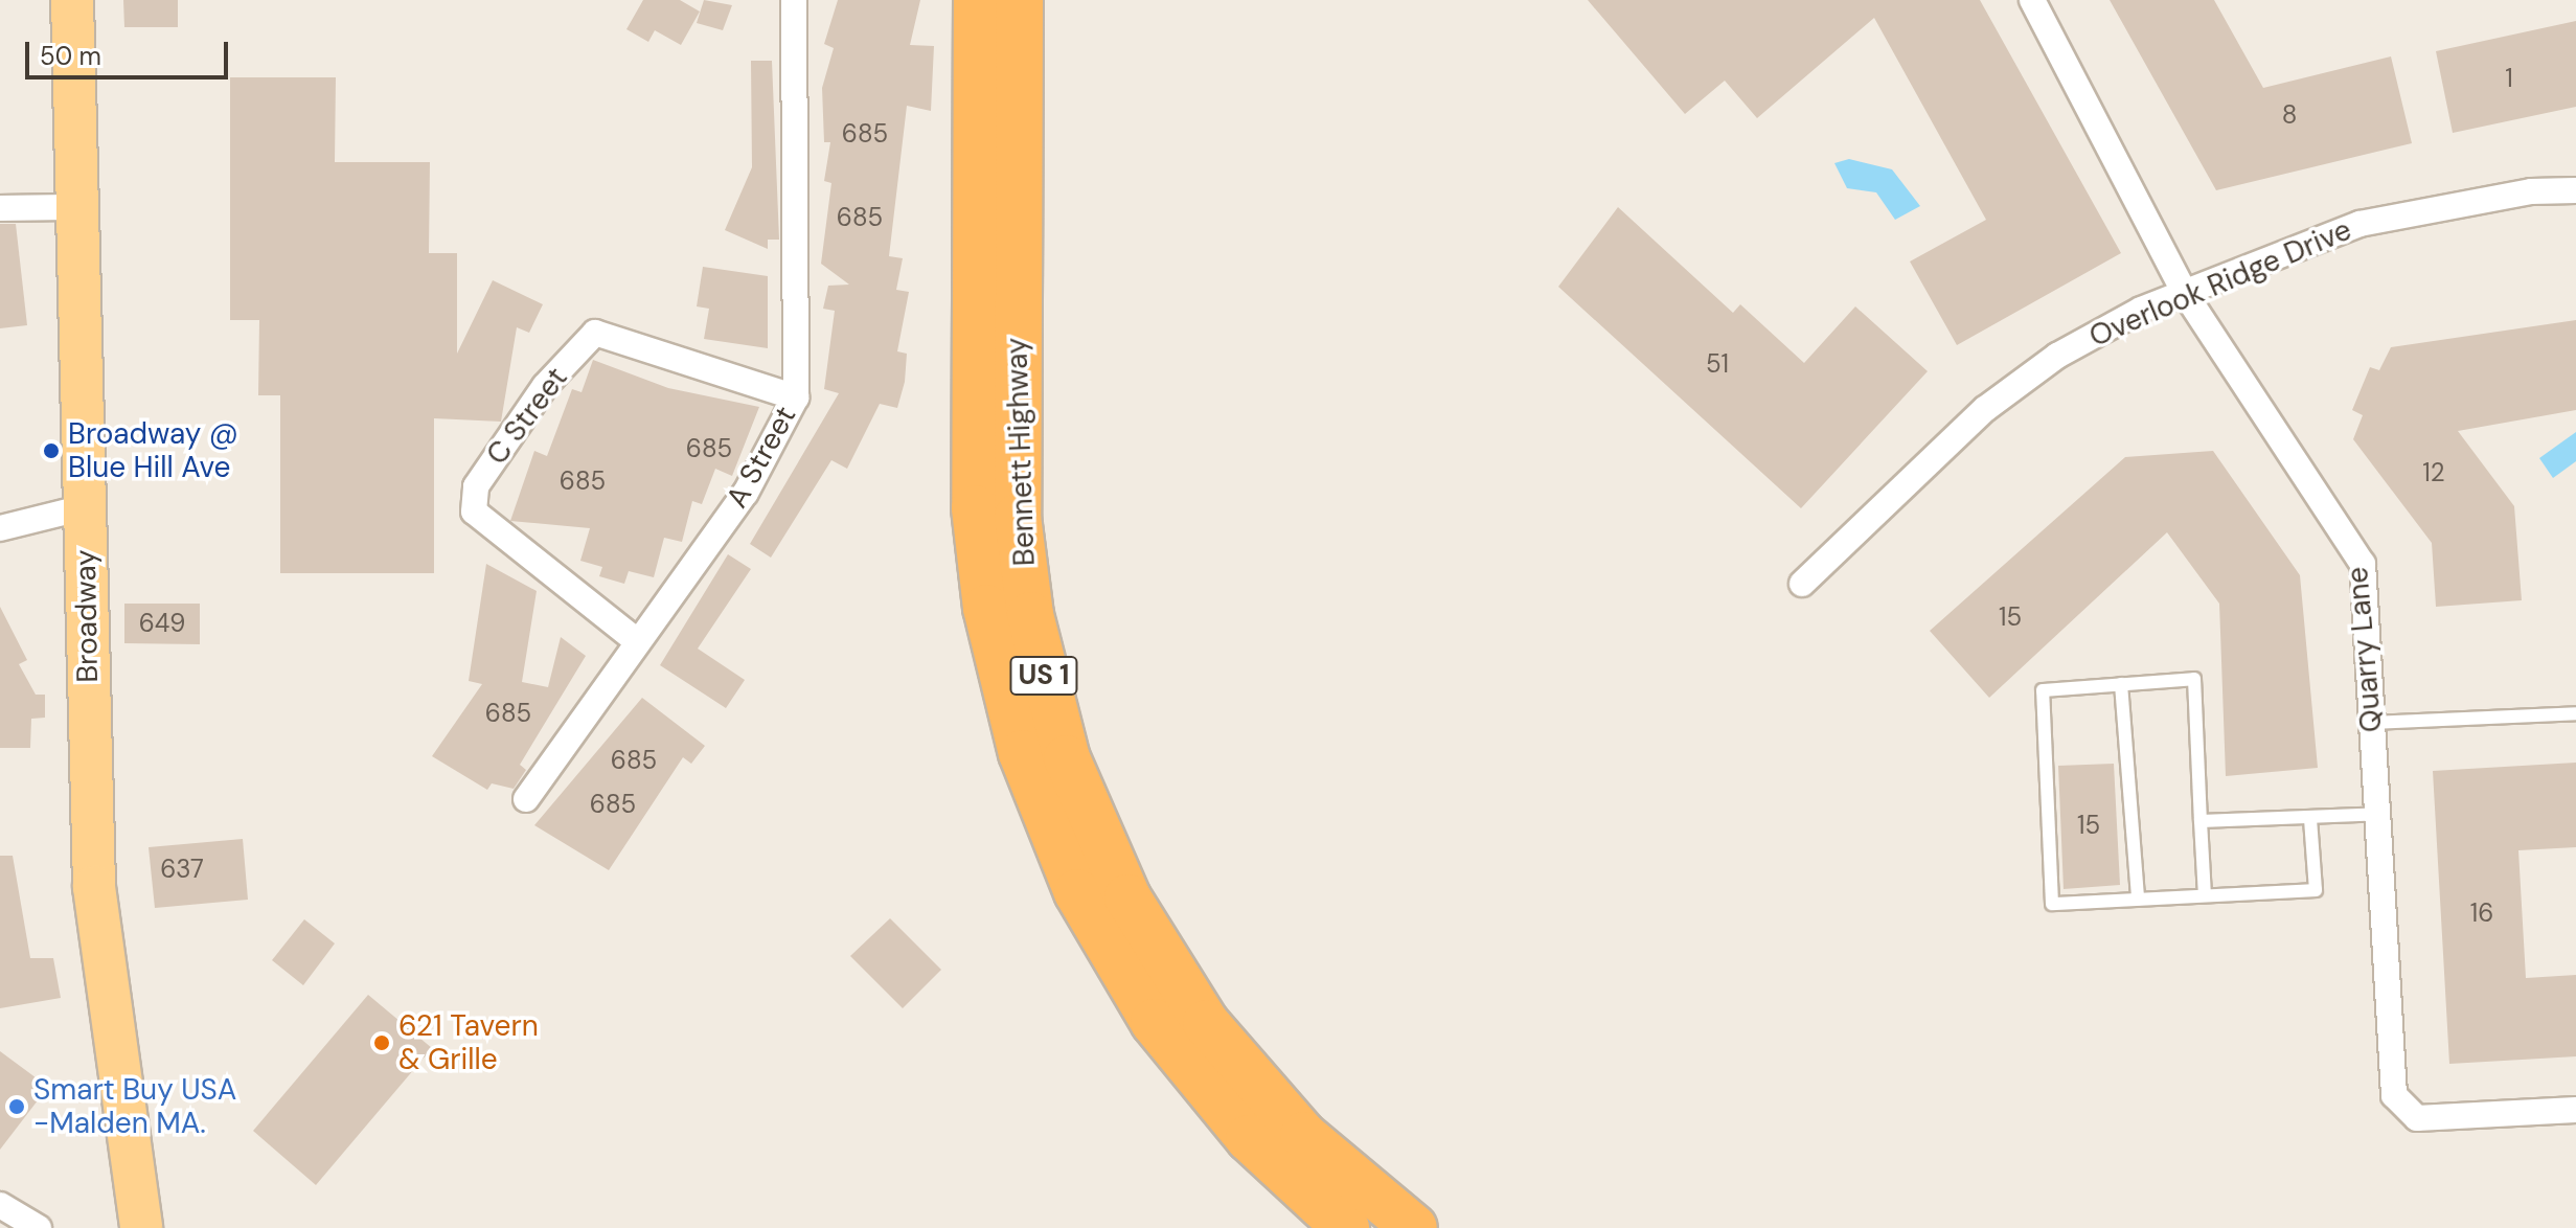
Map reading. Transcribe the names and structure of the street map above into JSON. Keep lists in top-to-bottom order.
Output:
{
  "streets": {
    "highway": ["Bennett Highway", "US 1"],
    "main road": ["Broadway"],
    "street": [
      "Overlook Ridge Drive",
      "C Street",
      "A Street",
      "Quarry Lane"
    ]
  },
  "crossings": [
    ["Overlook Ridge Drive", "Quarry Lane"],
    ["C Street", "A Street"]
  ],
  "places": ["Broadway @ Blue Hill Ave", "621 Tavern & Grille", "Smart Buy USA -Malden MA."],
  "house_numbers": [
    "1",
    "8",
    "685",
    "685",
    "51",
    "685",
    "12",
    "685",
    "15",
    "649",
    "685",
    "685",
    "685",
    "15",
    "637",
    "16"
  ],
  "scale_bar": "50 m"
}
